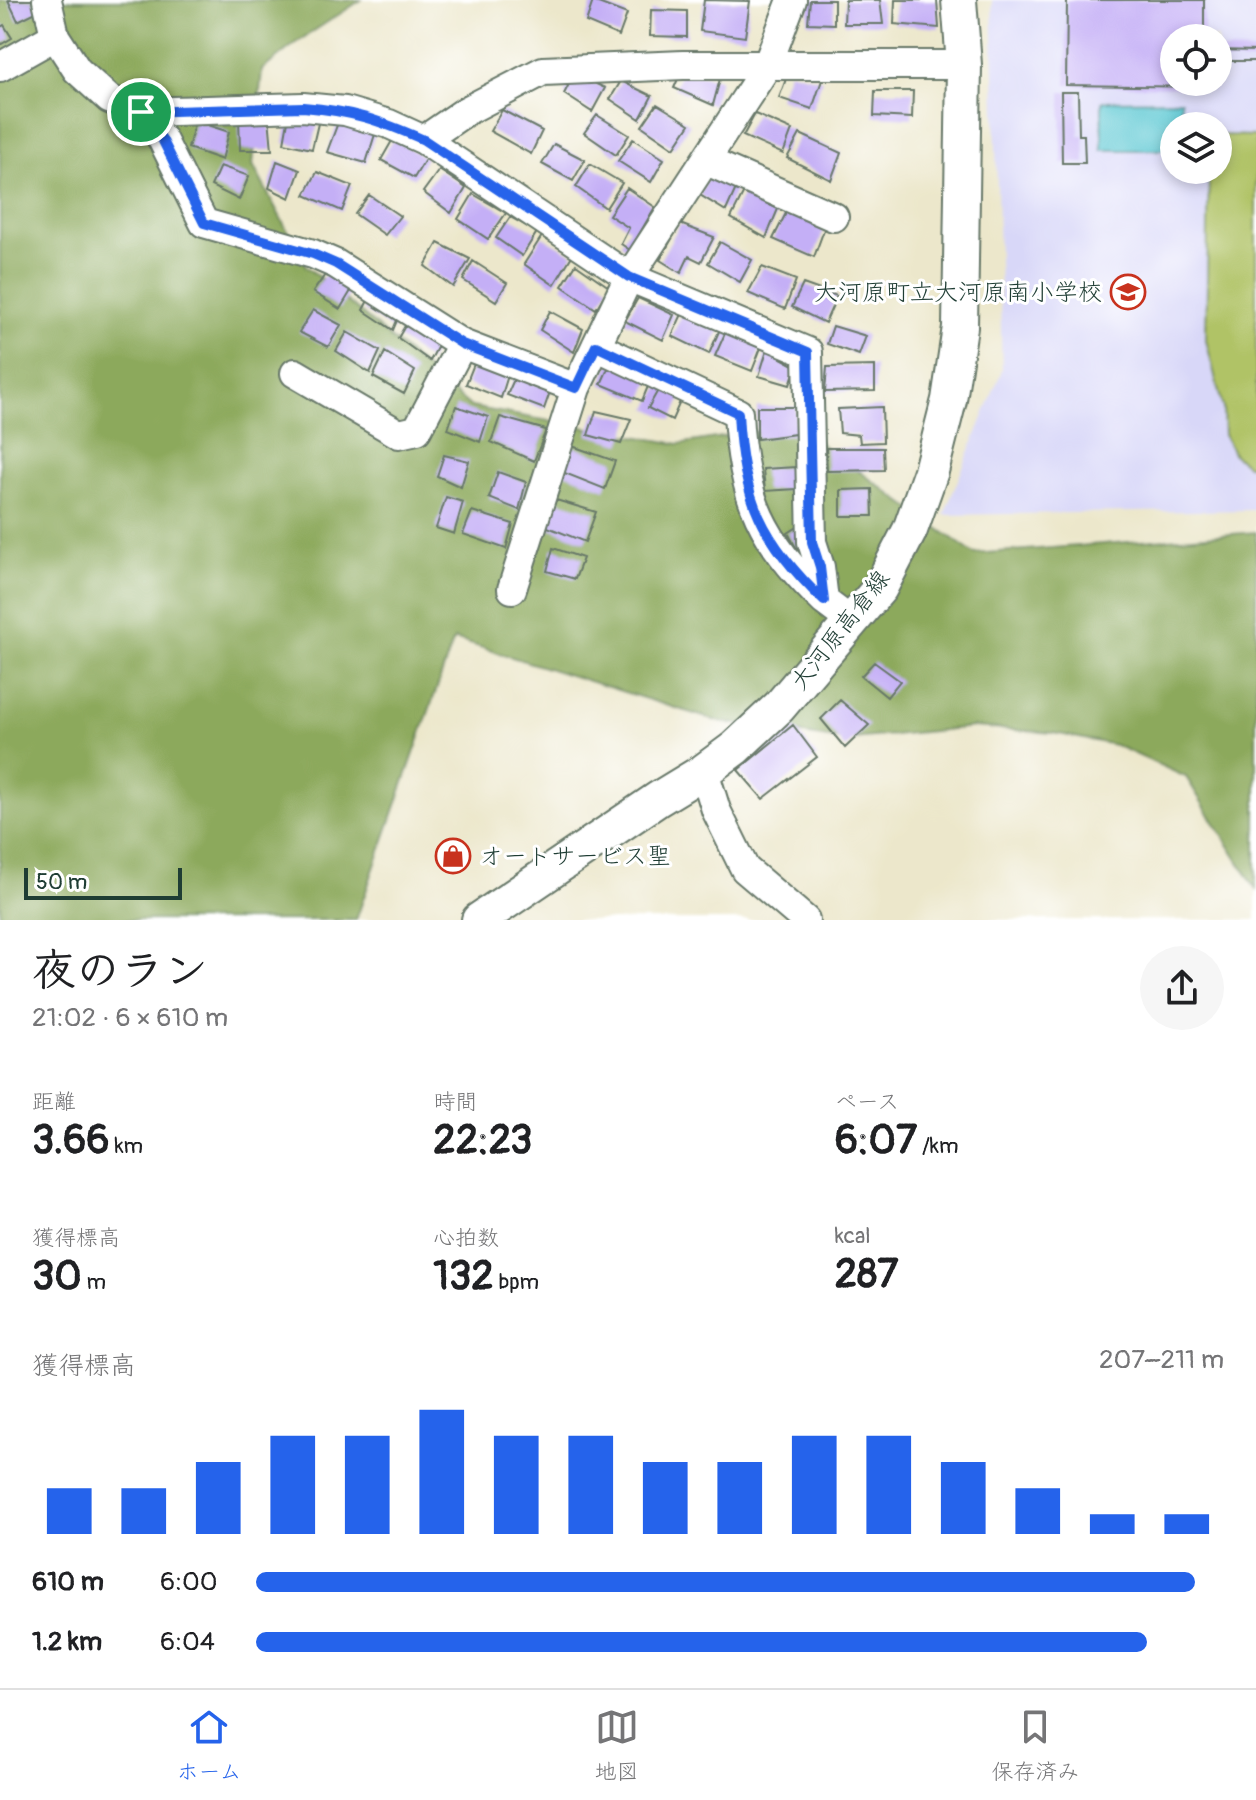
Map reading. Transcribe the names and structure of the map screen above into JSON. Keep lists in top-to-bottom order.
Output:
{
  "streets": {
    "main road": ["大河原高倉線"]
  },
  "places": {
    "school or university": ["大河原町立大河原南小学校"],
    "shop": ["オートサービス聖"]
  },
  "scale_bar": "50 m",
  "page": {
    "scale": "50 m",
    "heading": ["夜のラン", "21:02 · 6 × 610 m"],
    "stats": [
      ["距離", "3.66 km"],
      ["時間", "22:23"],
      ["ペース", "6:07 /km"],
      ["獲得標高", "30 m"],
      ["心拍数", "132 bpm"],
      ["kcal", "287"]
    ],
    "chart": ["獲得標高", "207–211 m"],
    "list": [
      {
        "name": "610 m",
        "note": "6:00"
      },
      {
        "name": "1.2 km",
        "note": "6:04"
      }
    ],
    "tabs": ["ホーム", "地図", "保存済み"]
  }
}
